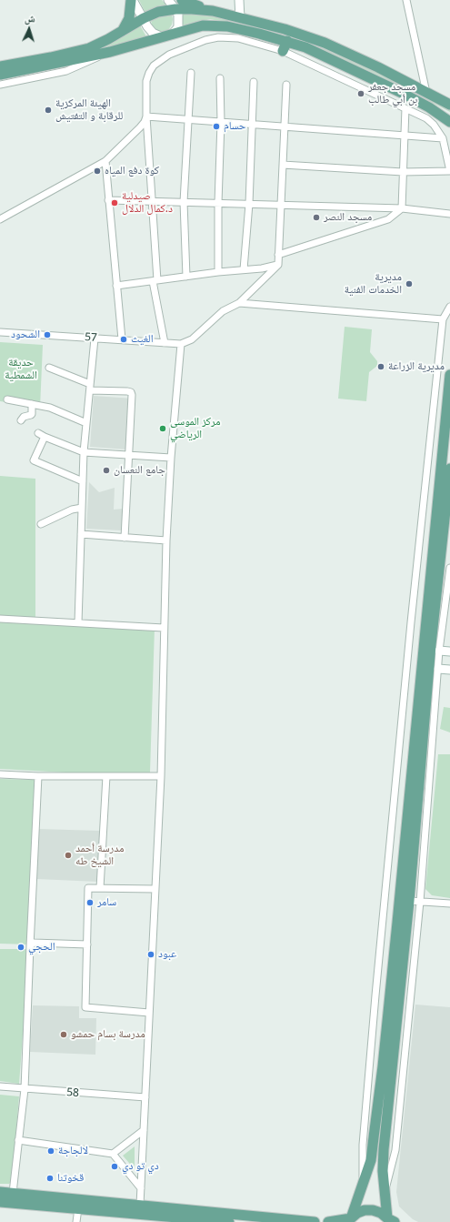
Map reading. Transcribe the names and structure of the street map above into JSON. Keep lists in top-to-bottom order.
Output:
{
  "streets": {
    "street": ["57", "58"]
  },
  "parks": ["حديقة الشمطية"],
  "places": [
    "مسجد جعفر بن أبي طالب",
    "الهيئة المركزية للرقابة و التفتيش",
    "حسام",
    "كوة دفع المياه",
    "صيدلية د.كمال الدلال",
    "مسجد النصر",
    "مديرية الخدمات الفنية",
    "الشحود",
    "الغيث",
    "مديرية الزراعة",
    "مركز الموسى الرياضي",
    "جامع النعسان",
    "مدرسة أحمد الشيخ طه",
    "سامر",
    "الحجي",
    "عبود",
    "مدرسة بسام حمشو",
    "لالجاجة",
    "دي تو دي",
    "قخوتنا"
  ],
  "north": "top"
}
